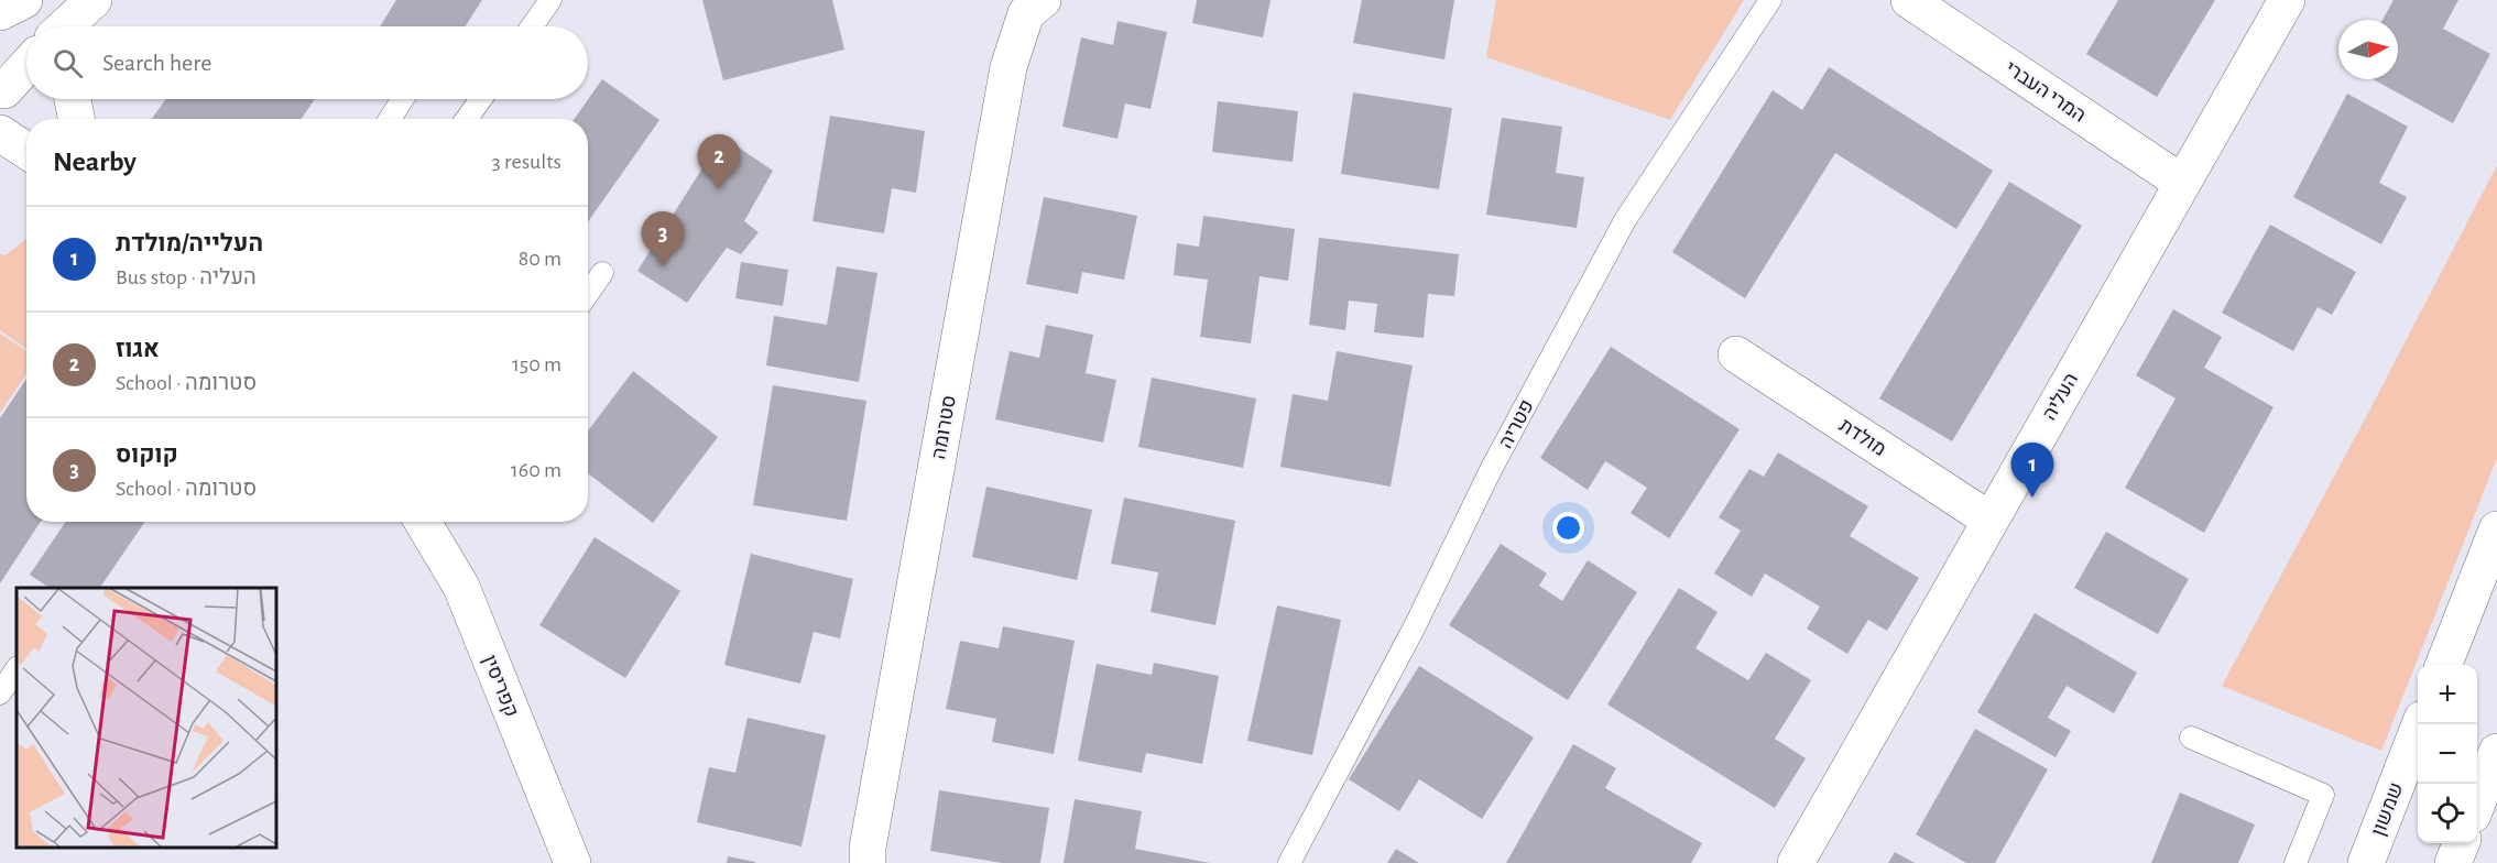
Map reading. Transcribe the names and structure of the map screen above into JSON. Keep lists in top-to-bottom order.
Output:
{
  "streets": {
    "street": [
      "המרי העברי",
      "העליה",
      "סטרומה",
      "מולדת",
      "קפריסין",
      "שמשון"
    ],
    "lane": ["פטריה"]
  },
  "crossings": [
    ["המרי העברי", "העליה"],
    ["העליה", "מולדת"]
  ],
  "north": "right",
  "page": {
    "search": "Search here",
    "heading": ["Nearby", "3 results"],
    "pins": ["2", "3", "1"],
    "list": [
      {
        "mark": "1",
        "name": "העלייה/מולדת",
        "note": "Bus stop · העליה",
        "value": "80 m"
      },
      {
        "mark": "2",
        "name": "אגוז",
        "note": "School · סטרומה",
        "value": "150 m"
      },
      {
        "mark": "3",
        "name": "קוקוס",
        "note": "School · סטרומה",
        "value": "160 m"
      }
    ],
    "map_buttons": ["+", "−"]
  }
}
